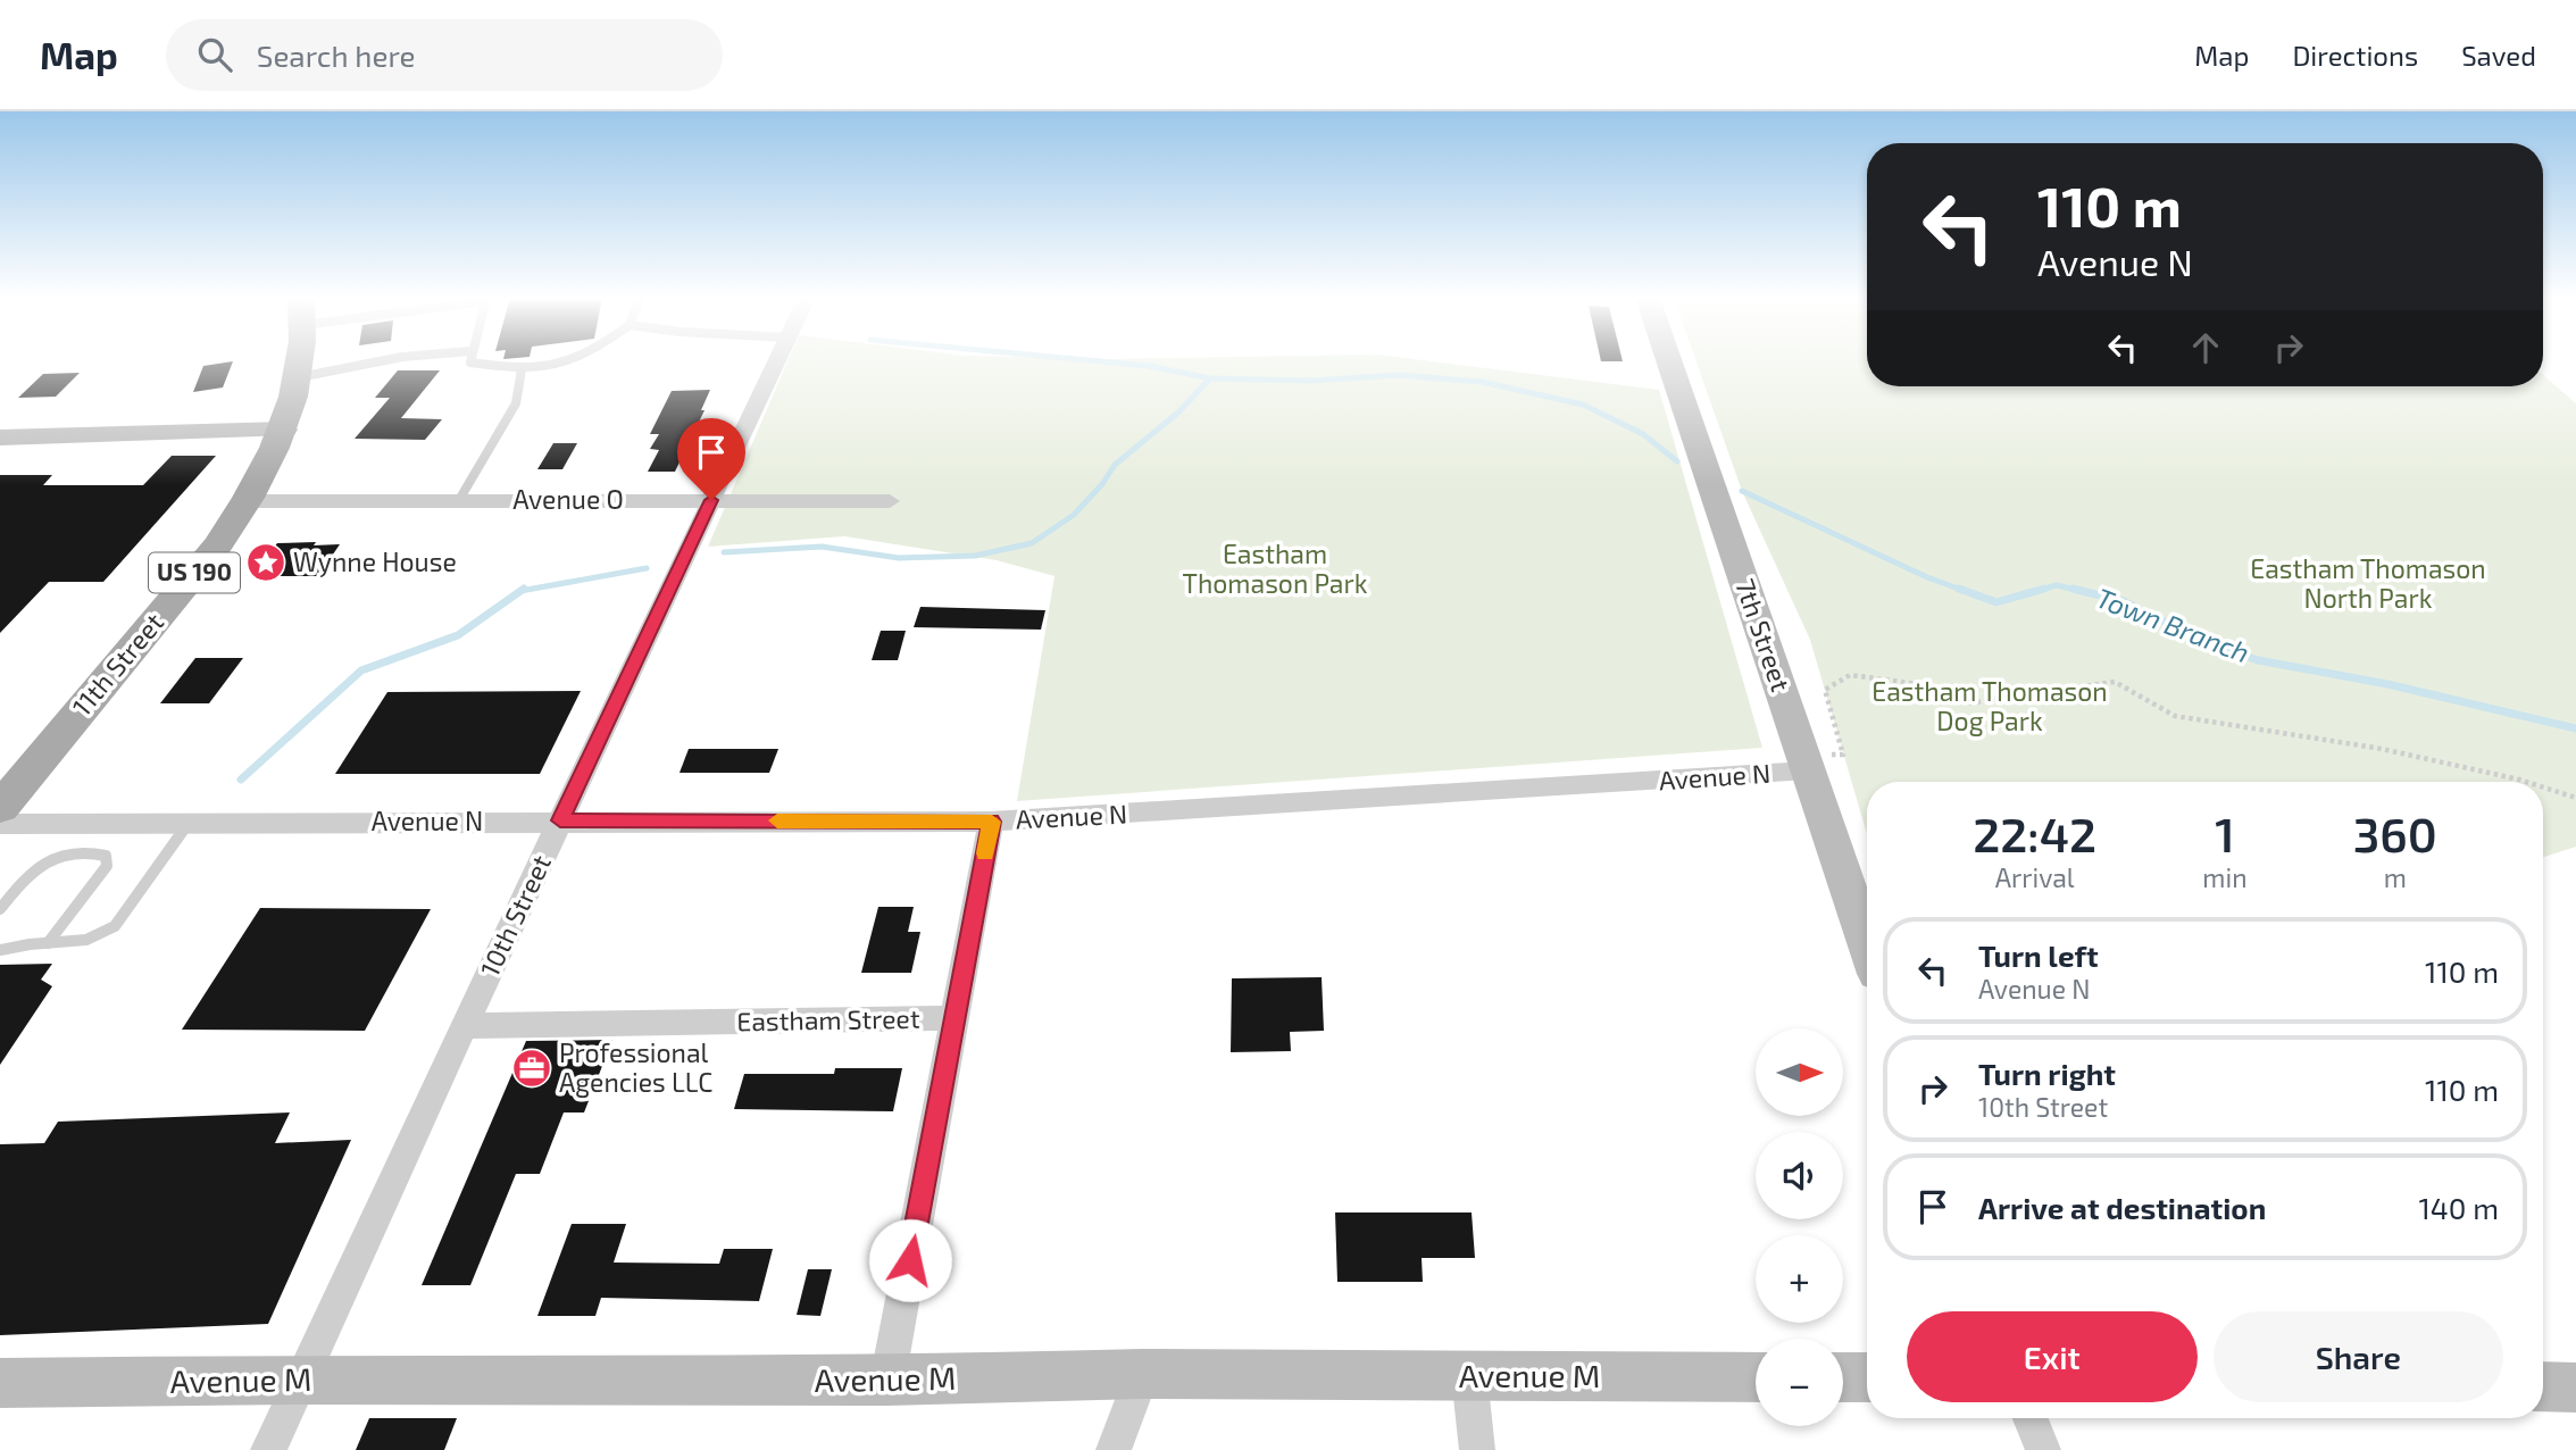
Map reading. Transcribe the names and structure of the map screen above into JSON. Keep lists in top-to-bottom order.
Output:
{
  "streets": {
    "main road": ["US 190", "11th Street"],
    "street": [
      "Avenue O",
      "7th Street",
      "Avenue N",
      "10th Street",
      "Eastham Street",
      "Avenue M"
    ]
  },
  "crossings": [
    ["Avenue O", "11th Street"],
    ["Avenue O", "10th Street"],
    ["7th Street", "Avenue N"],
    ["Avenue N", "10th Street"],
    ["10th Street", "Eastham Street"],
    ["10th Street", "Avenue M"]
  ],
  "water": ["Town Branch"],
  "parks": ["Eastham Thomason Park", "Eastham Thomason North Park", "Eastham Thomason Dog Park"],
  "places": {
    "place": ["Wynne House"],
    "office": ["Professional Agencies LLC"]
  },
  "north": "right",
  "page": {
    "header": "Map",
    "search": "Search here",
    "nav": ["Map", "Directions", "Saved"],
    "turn": ["110 m", "Avenue N"],
    "eta": [
      "22:42",
      "Arrival",
      "1",
      "min",
      "360",
      "m"
    ],
    "list": [
      {
        "name": "Turn left",
        "note": "Avenue N",
        "value": "110 m"
      },
      {
        "name": "Turn right",
        "note": "10th Street",
        "value": "110 m"
      },
      {
        "name": "Arrive at destination",
        "value": "140 m"
      }
    ],
    "map_buttons": ["+", "−"],
    "buttons": ["Exit", "Share"]
  }
}
